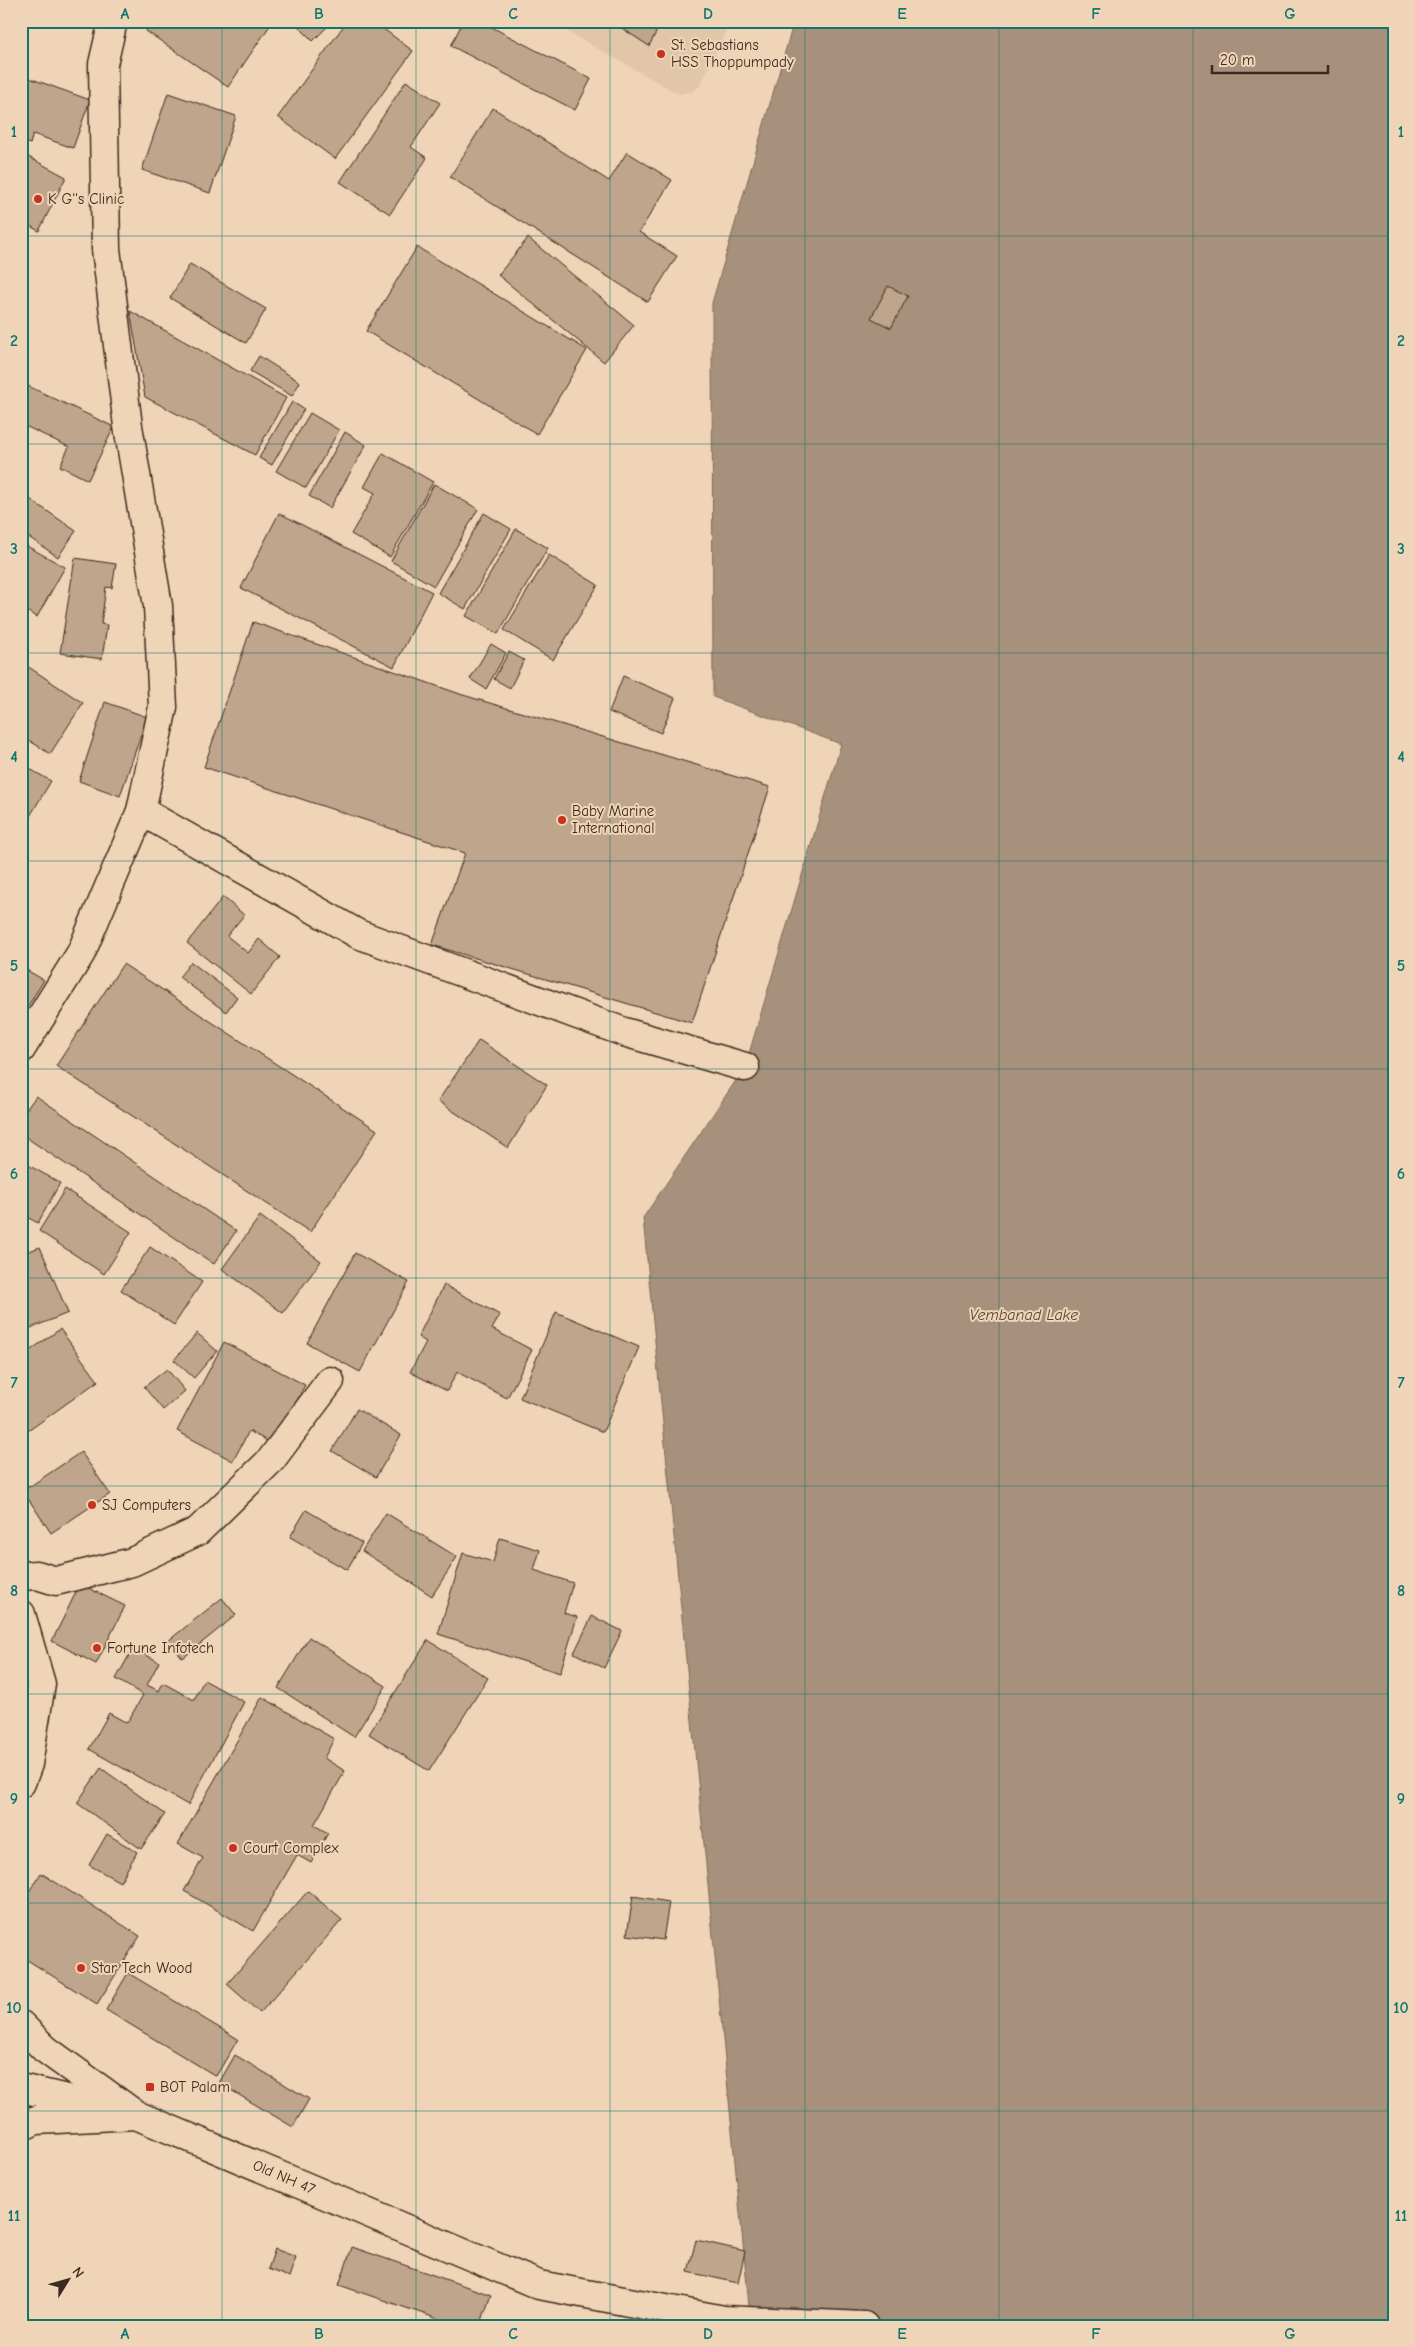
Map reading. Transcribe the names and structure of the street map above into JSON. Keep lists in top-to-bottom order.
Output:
{
  "streets": {
    "main road": ["Old NH 47"]
  },
  "water": ["Vembanad Lake"],
  "places": {
    "other": [
      "St. Sebastians HSS Thoppumpady",
      "K G''s Clinic",
      "Baby Marine International",
      "SJ Computers",
      "Fortune Infotech",
      "Court Complex",
      "Star Tech Wood"
    ],
    "transit": ["BOT Palam"]
  },
  "scale_bar": "20 m",
  "north": "top right",
  "grid": {
    "columns": [
      "A",
      "B",
      "C",
      "D",
      "E",
      "F",
      "G"
    ],
    "rows": [
      "1",
      "2",
      "3",
      "4",
      "5",
      "6",
      "7",
      "8",
      "9",
      "10",
      "11"
    ]
  }
}
